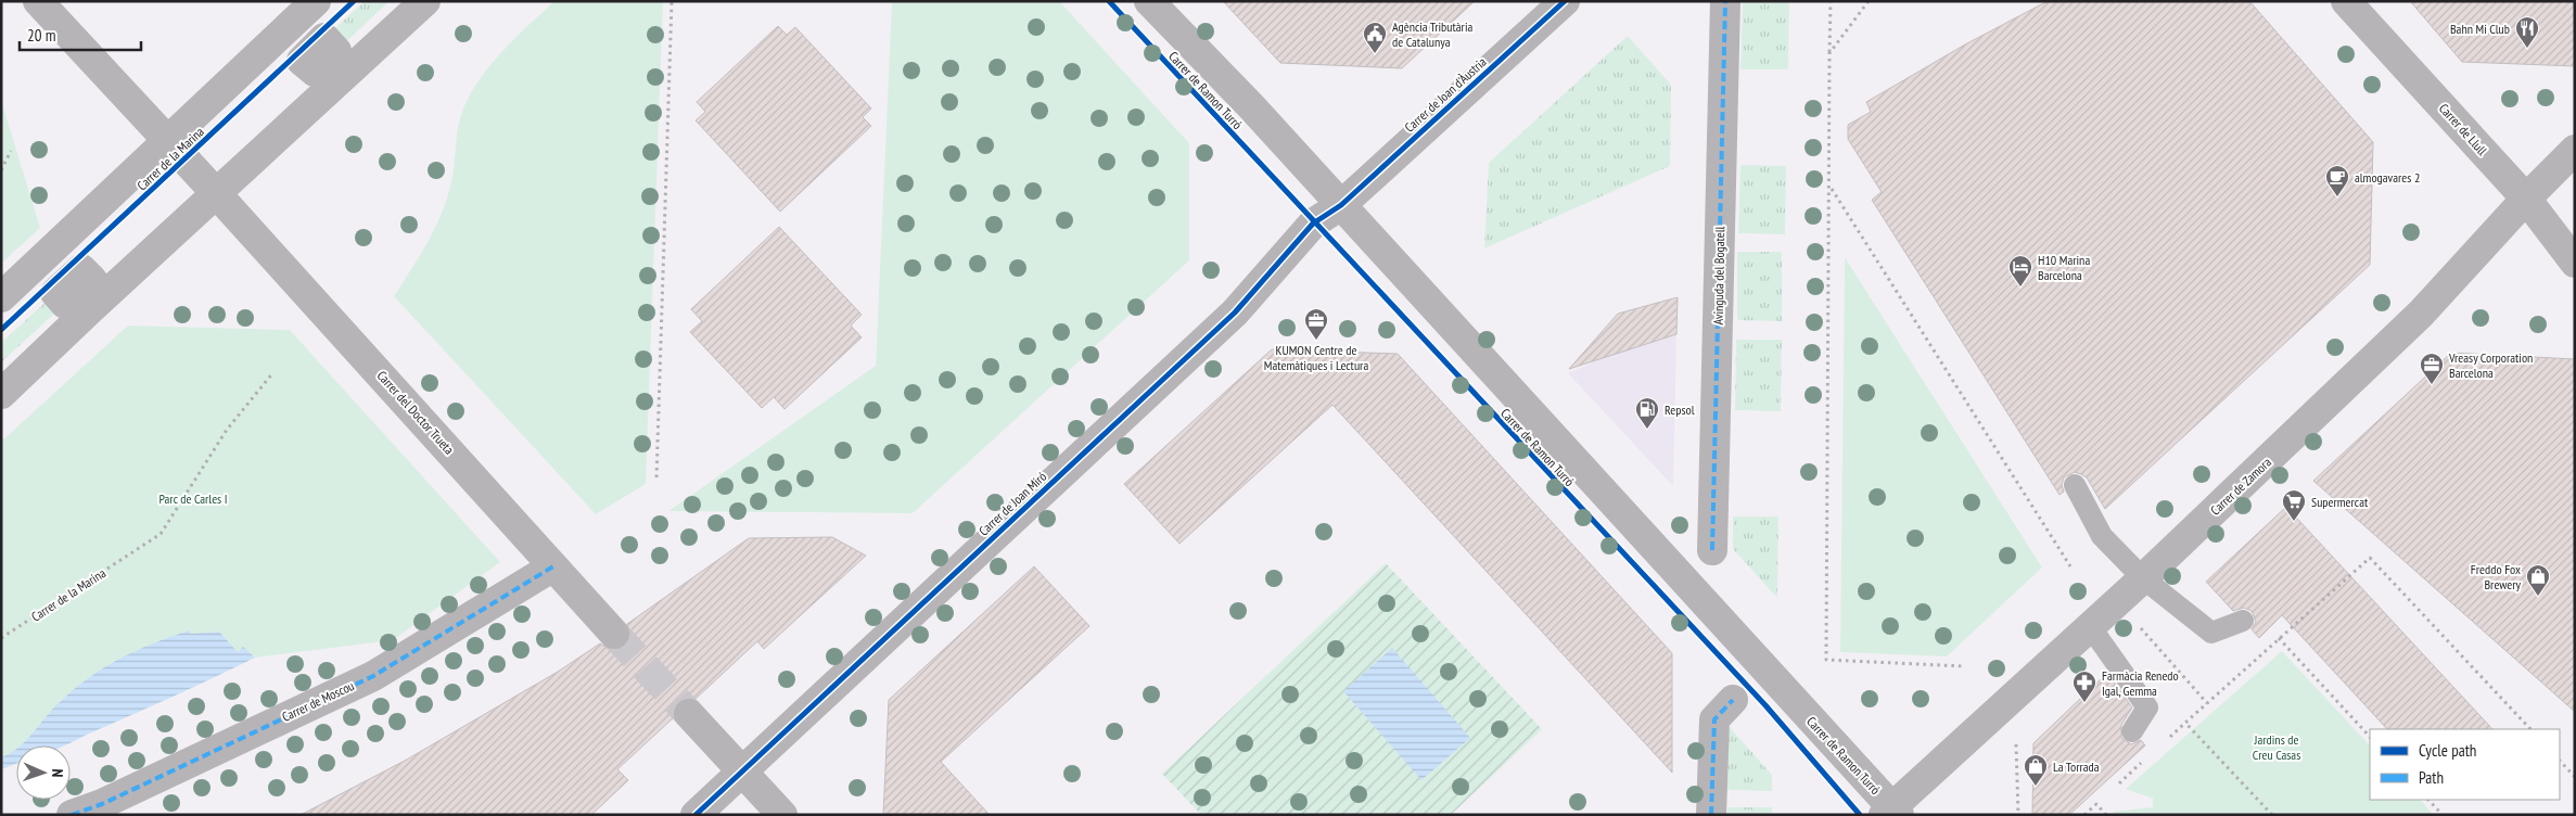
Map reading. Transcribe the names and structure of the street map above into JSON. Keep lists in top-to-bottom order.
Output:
{
  "streets": {
    "street": [
      "Carrer de Ramon Turró",
      "Carrer de Joan d'Àustria",
      "Carrer de Llull",
      "Carrer de la Marina",
      "Avinguda del Bogatell",
      "Carrer del Doctor Trueta",
      "Carrer de Zamora",
      "Carrer de Joan Miró",
      "Carrer de Moscou"
    ]
  },
  "crossings": [
    ["Carrer de Ramon Turró", "Carrer de Joan d'Àustria"],
    ["Carrer de Ramon Turró", "Carrer de Zamora"],
    ["Carrer de Ramon Turró", "Carrer de Joan Miró"],
    ["Carrer de Joan d'Àustria", "Carrer de Joan Miró"],
    ["Carrer de Llull", "Carrer de Zamora"],
    ["Carrer del Doctor Trueta", "Carrer de Moscou"]
  ],
  "parks": ["Parc de Carles I", "Jardins de Creu Casas"],
  "places": {
    "restaurant": ["Bahn Mi Club"],
    "public building": ["Agència Tributària de Catalunya"],
    "cafe": ["almogavares 2"],
    "hotel": ["H10 Marina Barcelona"],
    "office": ["KUMON Centre de Matemàtiques i Lectura", "Vreasy Corporation Barcelona"],
    "fuel station": ["Repsol"],
    "supermarket": ["Supermercat"],
    "shop": ["Freddo Fox Brewery", "La Torrada"],
    "pharmacy": ["Farmàcia Renedo Igal, Gemma"]
  },
  "legend": ["Cycle path", "Path"],
  "scale_bar": "20 m",
  "north": "right"
}
